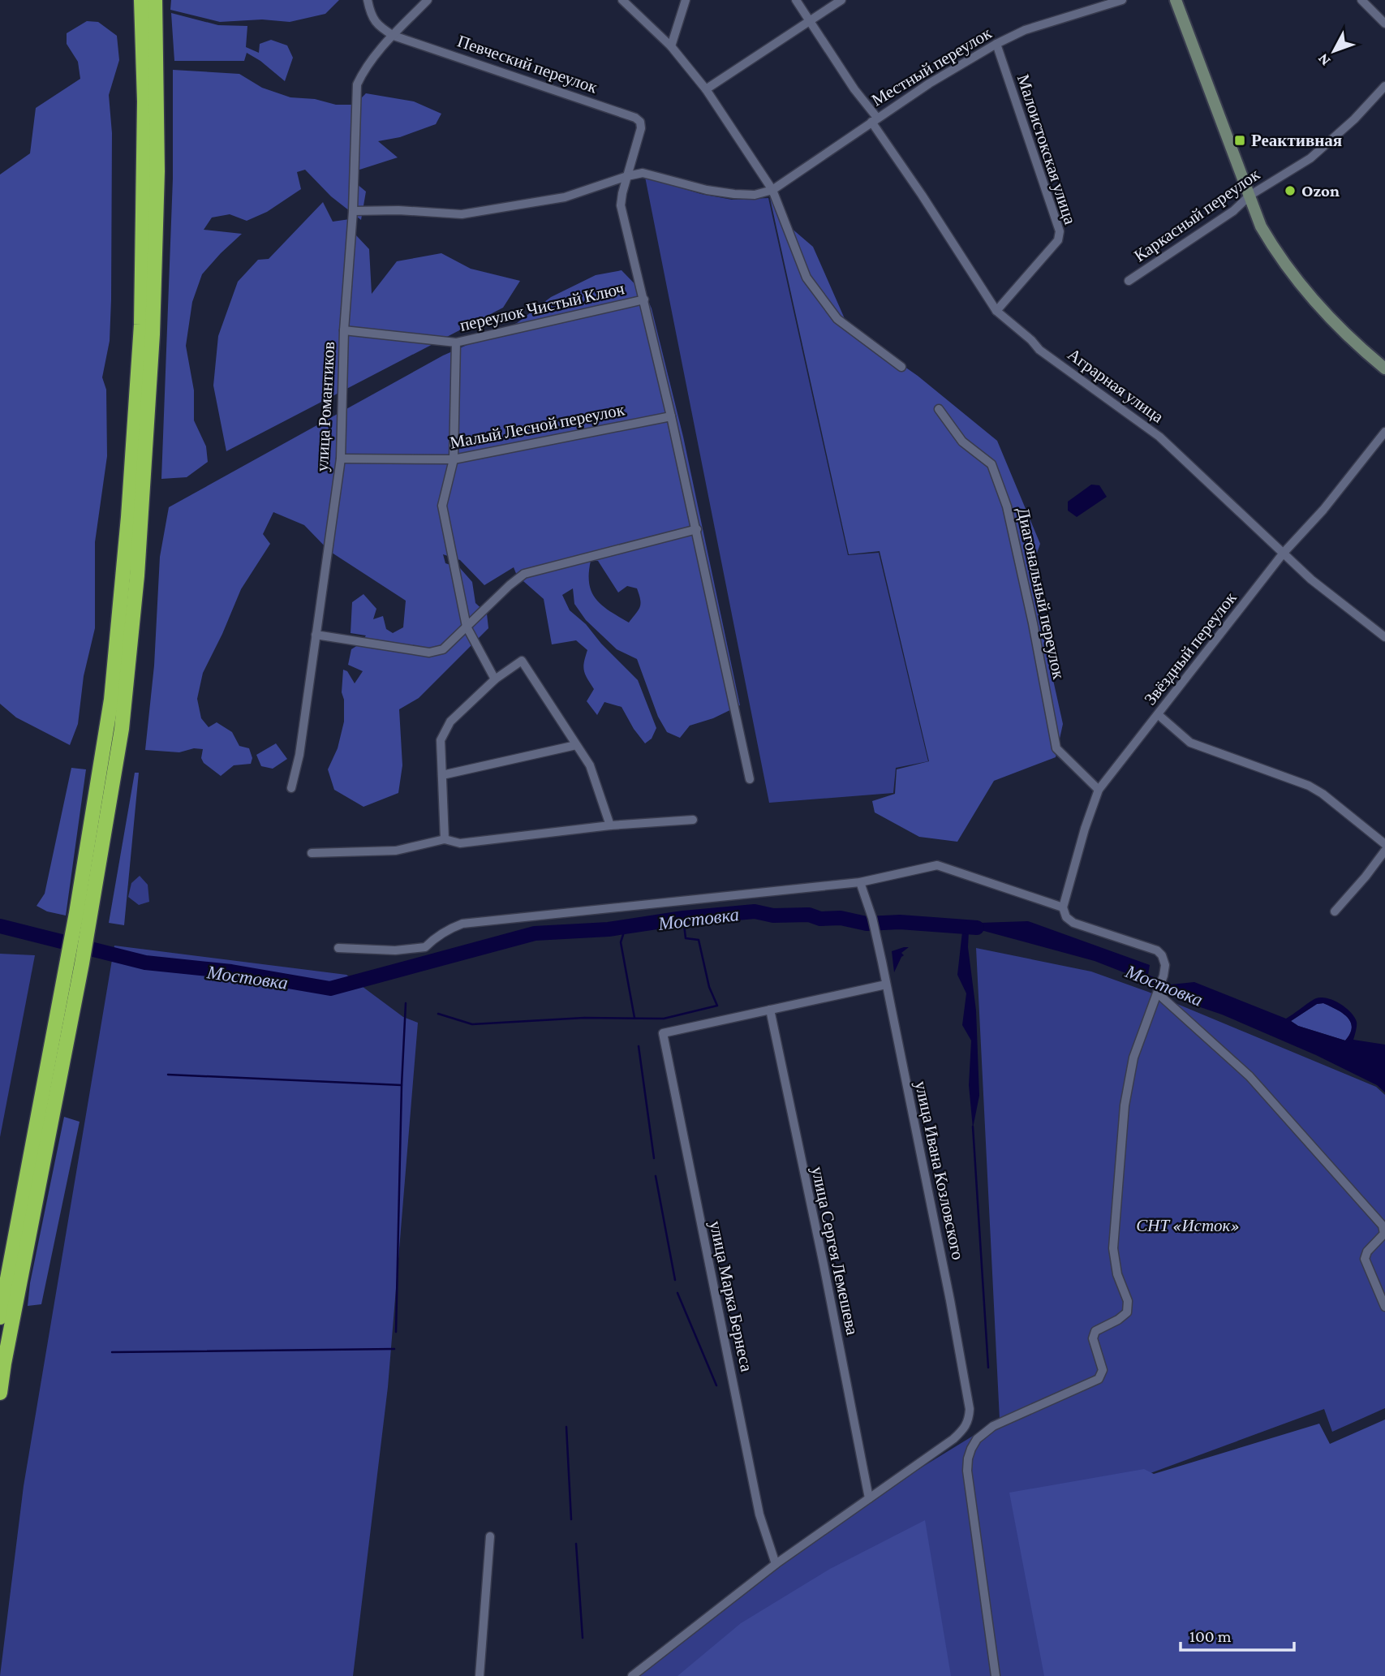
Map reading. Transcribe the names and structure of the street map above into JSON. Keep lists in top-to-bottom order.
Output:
{
  "streets": {
    "street": [
      "Певческий переулок",
      "Местный переулок",
      "Малоистокская улица",
      "Каркасный переулок",
      "переулок Чистый Ключ",
      "Аграрная улица",
      "улица Романтиков",
      "Малый Лесной переулок",
      "Диагональный переулок",
      "Звёздный переулок",
      "улица Ивана Козловского",
      "улица Сергея Лемешева",
      "улица Марка Бернеса"
    ]
  },
  "crossings": [
    ["Певческий переулок", "переулок Чистый Ключ"],
    ["Певческий переулок", "улица Романтиков"],
    ["Певческий переулок", "Малый Лесной переулок"],
    ["Местный переулок", "Малоистокская улица"],
    ["Местный переулок", "Аграрная улица"],
    ["Малоистокская улица", "Аграрная улица"],
    ["переулок Чистый Ключ", "улица Романтиков"],
    ["Аграрная улица", "Звёздный переулок"],
    ["улица Романтиков", "Малый Лесной переулок"],
    ["Диагональный переулок", "Звёздный переулок"],
    ["улица Ивана Козловского", "улица Сергея Лемешева"],
    ["улица Сергея Лемешева", "улица Марка Бернеса"]
  ],
  "water": ["Мостовка"],
  "parks": ["СНТ «Исток»"],
  "places": {
    "transit": ["Реактивная"],
    "other": ["Ozon"]
  },
  "scale_bar": "100 m",
  "north": "bottom left"
}
